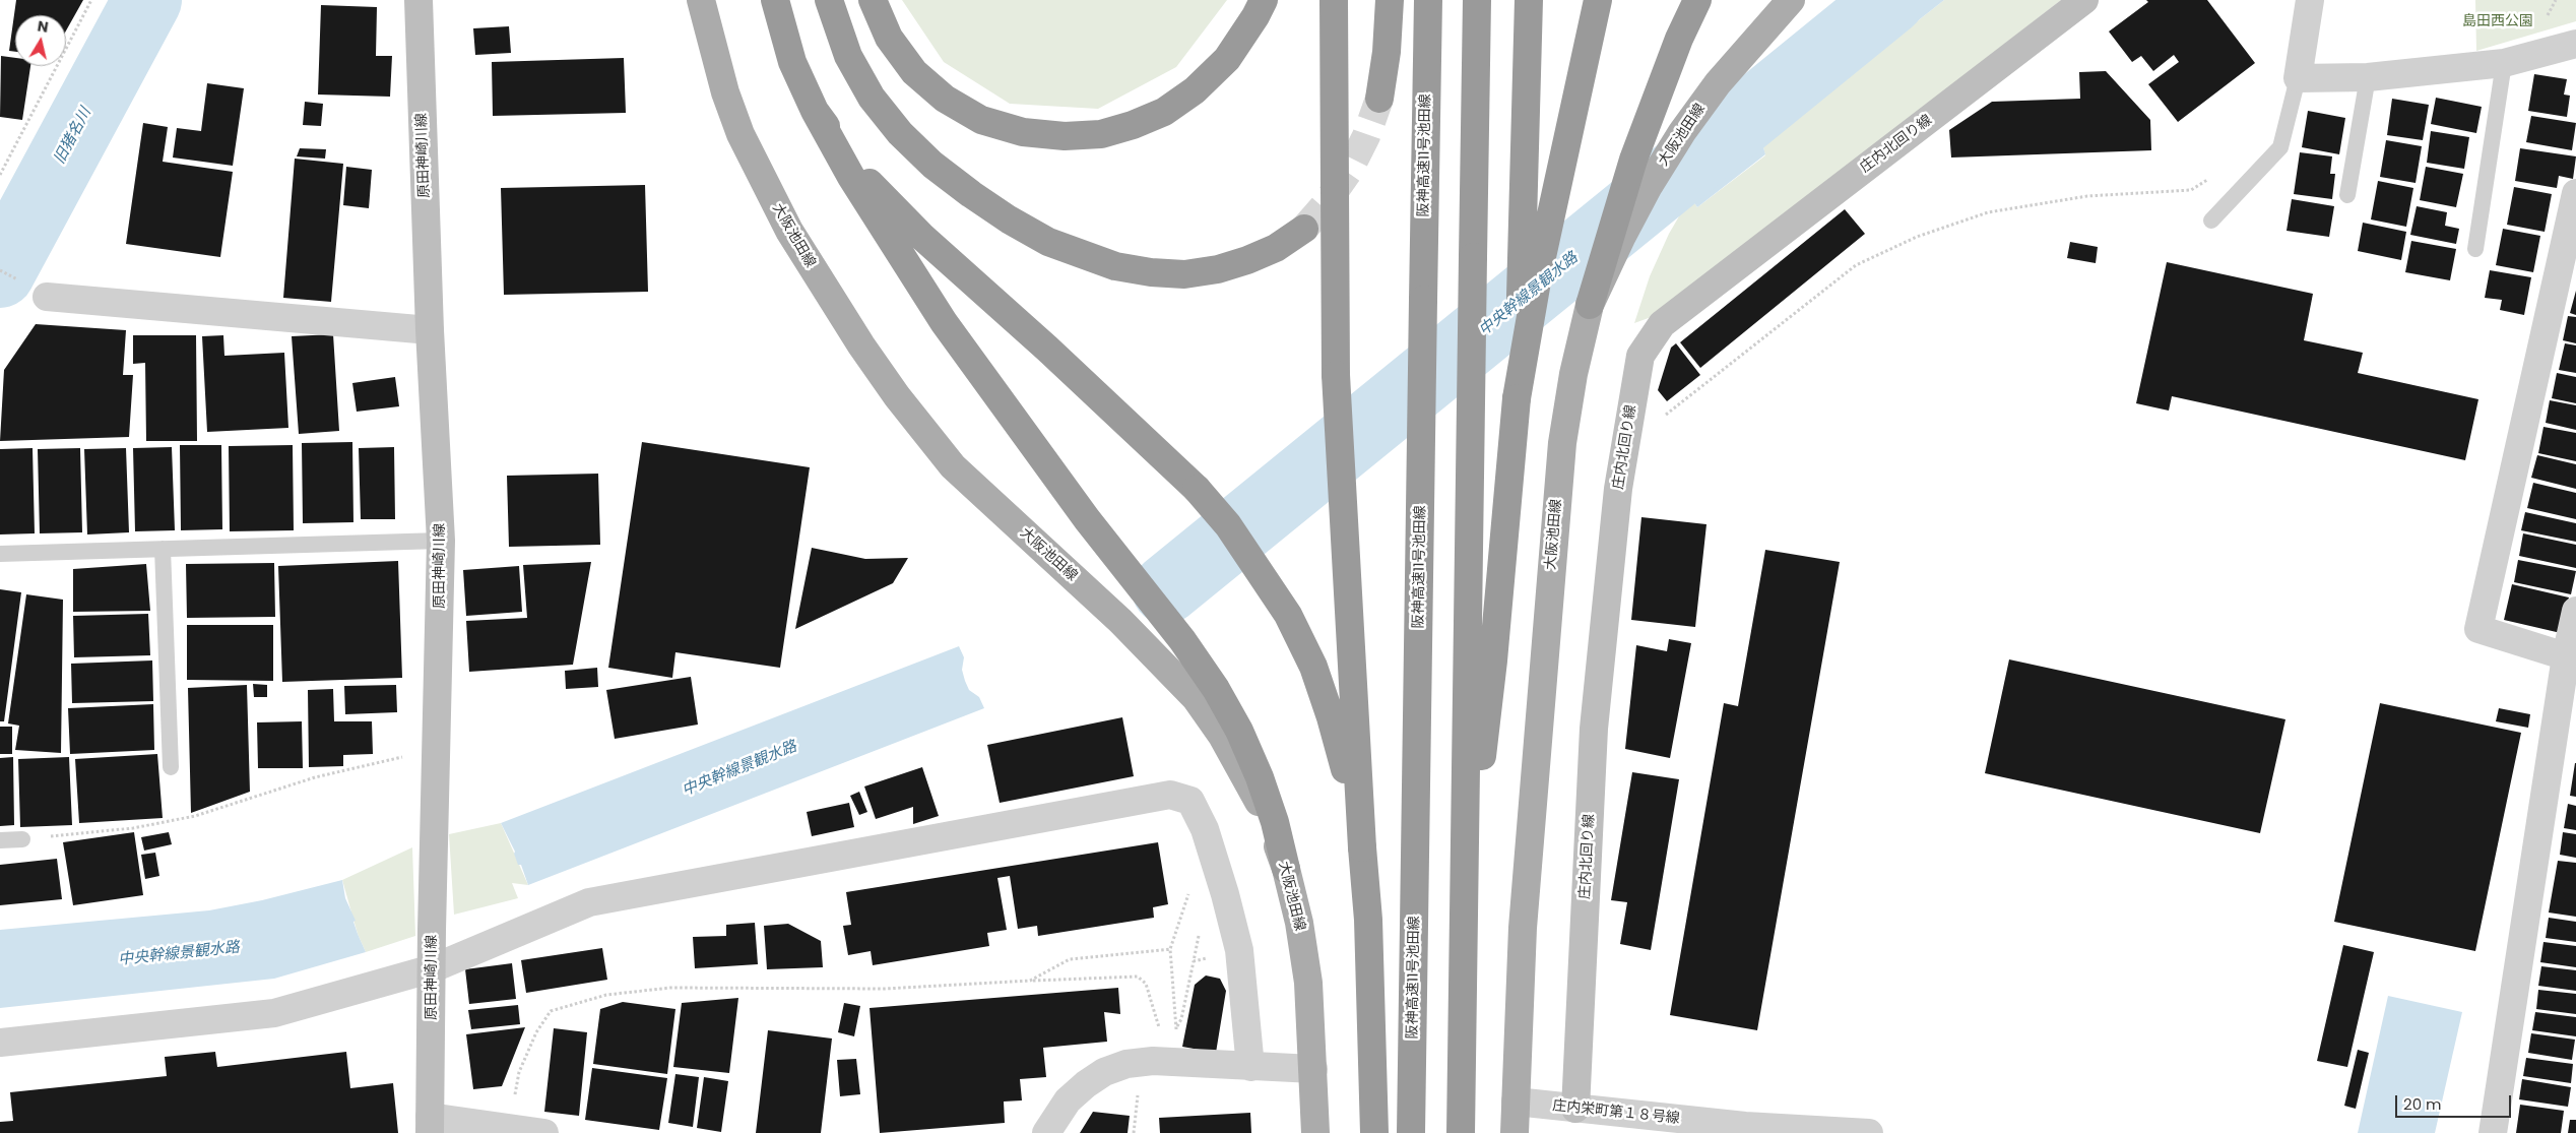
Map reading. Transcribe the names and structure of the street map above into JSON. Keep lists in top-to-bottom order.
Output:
{
  "streets": {
    "highway": ["阪神高速11号池田線"],
    "main road": ["大阪池田線"],
    "street": ["庄内北回り線", "原田神崎川線", "庄内栄町第１８号線"]
  },
  "crossings": [
    ["大阪池田線", "庄内栄町第１８号線"],
    ["庄内北回り線", "庄内栄町第１８号線"]
  ],
  "water": ["旧猪名川", "中央幹線景観水路"],
  "parks": ["島田西公園"],
  "scale_bar": "20 m",
  "north": "top"
}
